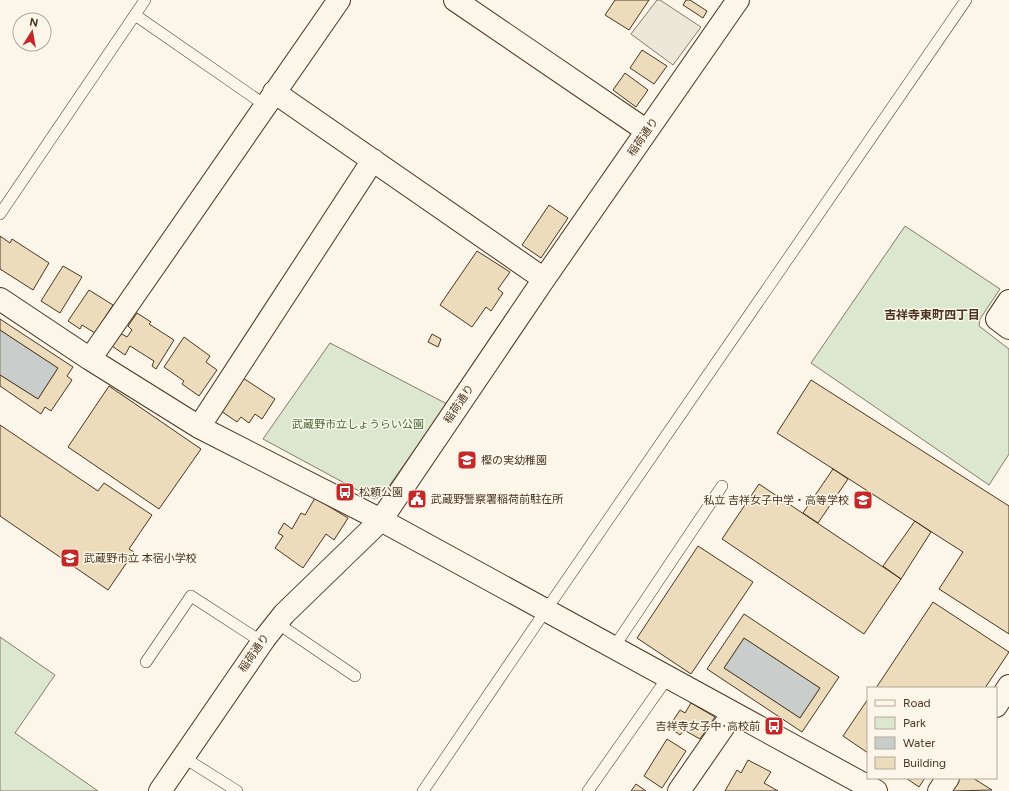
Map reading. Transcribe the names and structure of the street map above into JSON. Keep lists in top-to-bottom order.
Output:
{
  "streets": {
    "street": ["稲荷通り"]
  },
  "districts": ["吉祥寺東町四丁目"],
  "parks": ["武蔵野市立しょうらい公園"],
  "places": {
    "school or university": ["樫の実幼稚園", "私立 吉祥女子中学・高等学校", "武蔵野市立 本宿小学校"],
    "bus stop": ["松頼公園", "吉祥寺女子中･高校前"],
    "public building": ["武蔵野警察署稲荷前駐在所"]
  },
  "legend": [
    "Road",
    "Park",
    "Water",
    "Building"
  ],
  "north": "top"
}
